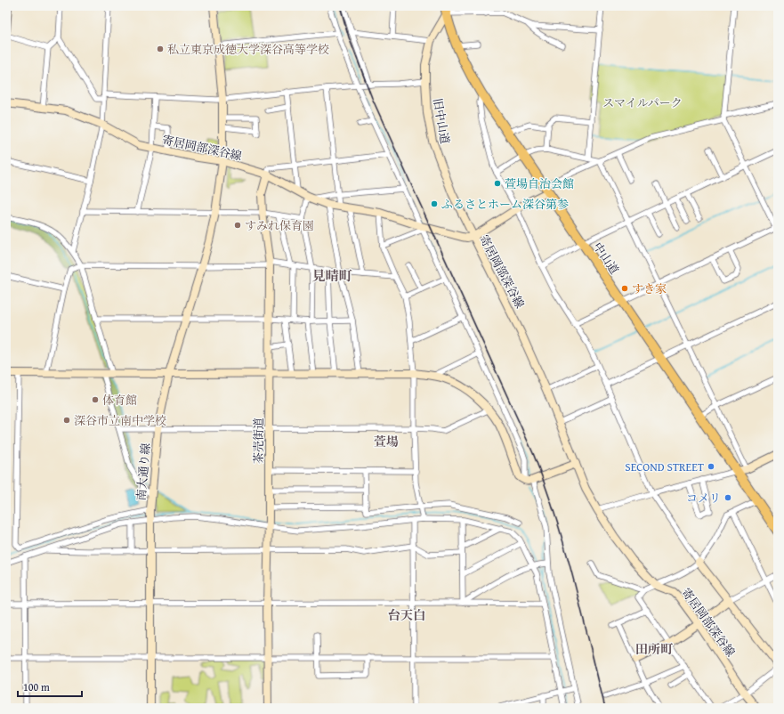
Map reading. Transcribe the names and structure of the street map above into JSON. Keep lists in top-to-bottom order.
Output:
{
  "streets": {
    "highway": ["中山道"],
    "street": [
      "旧中山道",
      "寄居岡部深谷線",
      "茶売街道",
      "南大通り線"
    ]
  },
  "crossings": [
    ["旧中山道", "寄居岡部深谷線"],
    ["旧中山道", "中山道"],
    ["寄居岡部深谷線", "茶売街道"],
    ["寄居岡部深谷線", "南大通り線"]
  ],
  "districts": [
    "見晴町",
    "萱場",
    "台天白",
    "田所町"
  ],
  "parks": ["スマイルパーク"],
  "places": [
    "私立東京成徳大学深谷高等学校",
    "萱場自治会館",
    "ふるさとホーム深谷第参",
    "すみれ保育園",
    "すき家",
    "体育館",
    "深谷市立南中学校",
    "SECOND STREET",
    "コメリ"
  ],
  "scale_bar": "100 m"
}
